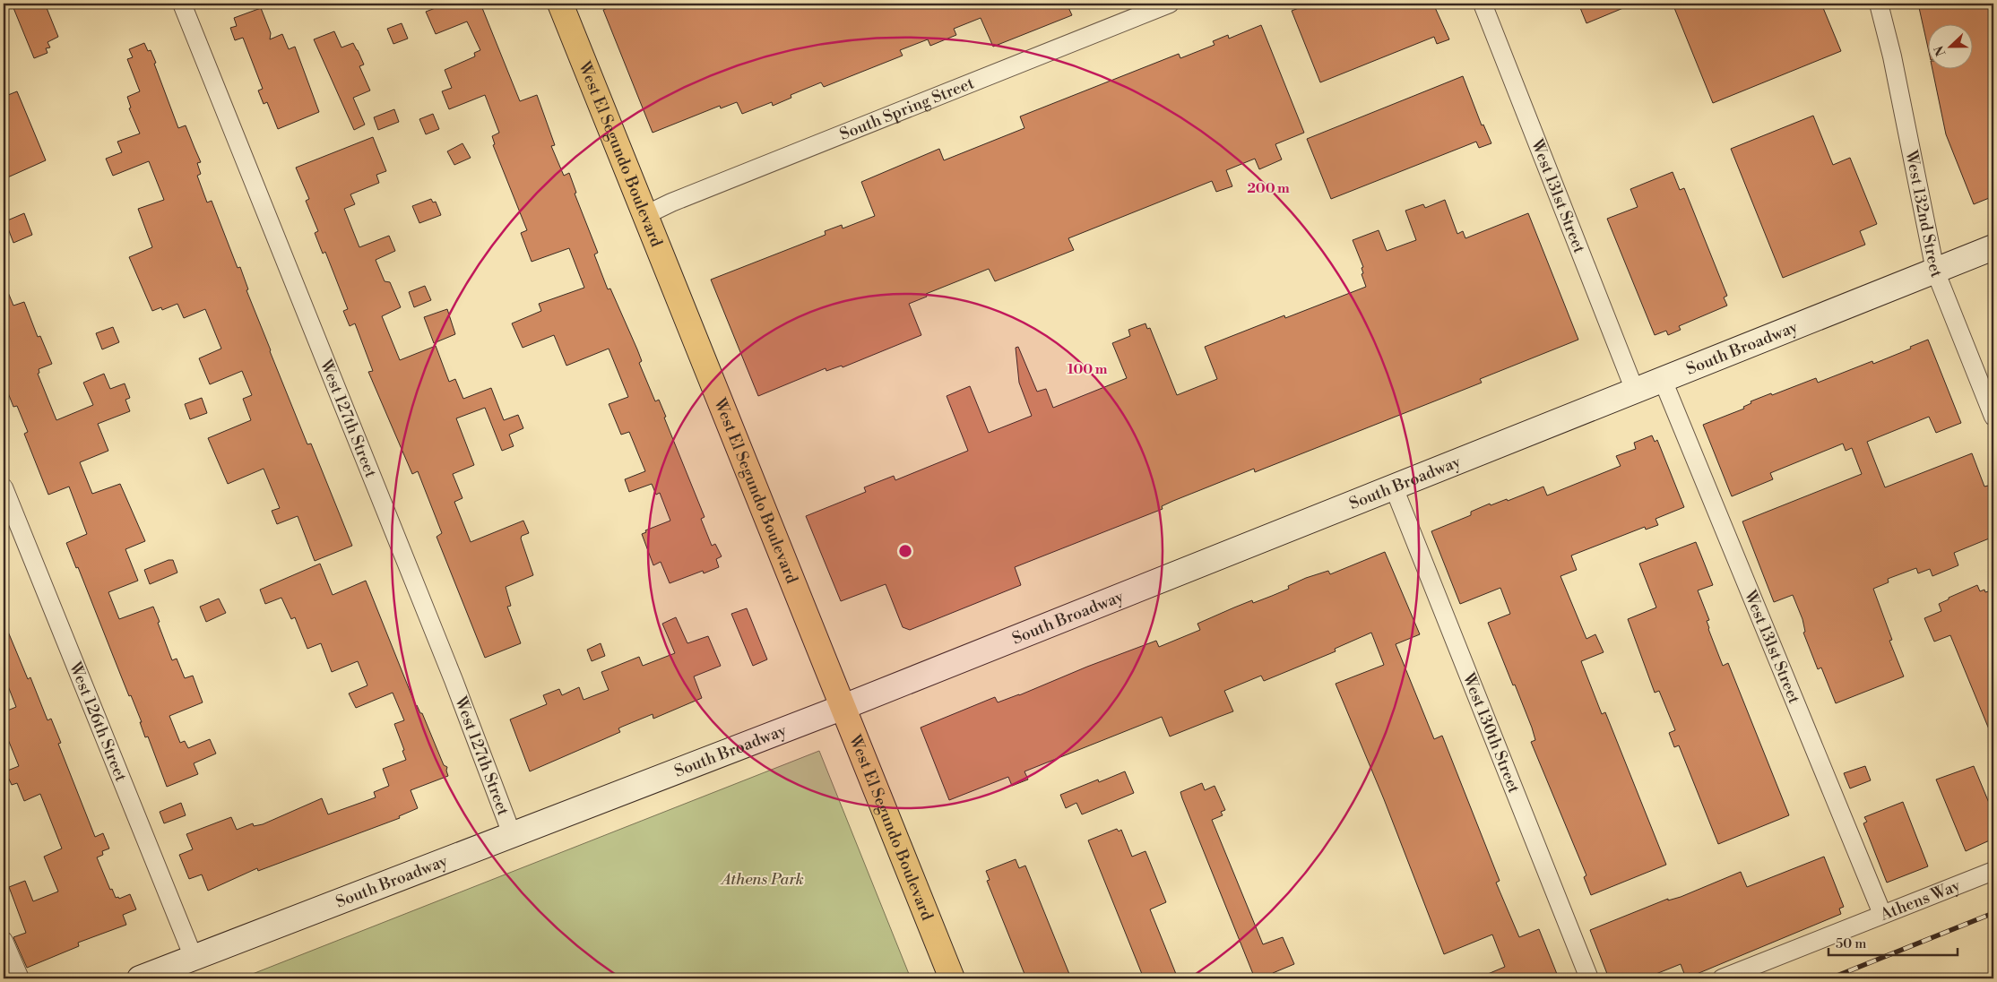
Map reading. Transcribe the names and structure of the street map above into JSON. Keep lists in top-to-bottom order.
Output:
{
  "streets": {
    "main road": ["West El Segundo Boulevard", "South Broadway"],
    "street": [
      "South Spring Street",
      "West 131st Street",
      "West 132nd Street",
      "West 127th Street",
      "West 126th Street",
      "West 130th Street",
      "Athens Way"
    ]
  },
  "crossings": [
    ["South Spring Street", "West El Segundo Boulevard"],
    ["West El Segundo Boulevard", "South Broadway"],
    ["West 131st Street", "South Broadway"],
    ["West 131st Street", "Athens Way"],
    ["West 132nd Street", "South Broadway"],
    ["South Broadway", "West 127th Street"],
    ["South Broadway", "West 126th Street"],
    ["South Broadway", "West 130th Street"]
  ],
  "parks": ["Athens Park"],
  "scale_bar": "50 m",
  "north": "left",
  "rings": ["200 m", "100 m"]
}
